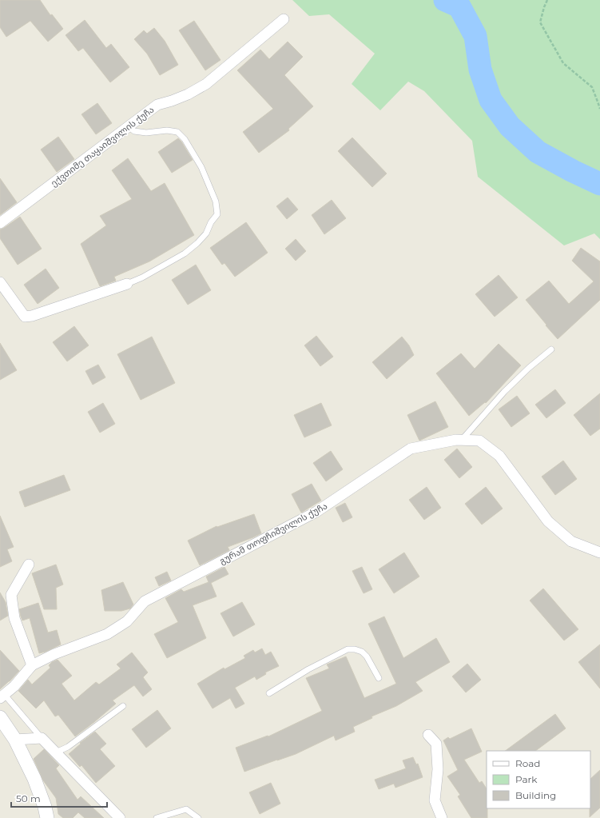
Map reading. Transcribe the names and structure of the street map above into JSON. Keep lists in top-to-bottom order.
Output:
{
  "streets": {
    "street": ["ექვთიმე თაყაიშვილის ქუჩა", "გურამ თოფჩიშვილის ქუჩა"]
  },
  "legend": ["Road", "Park", "Building"],
  "scale_bar": "50 m"
}
